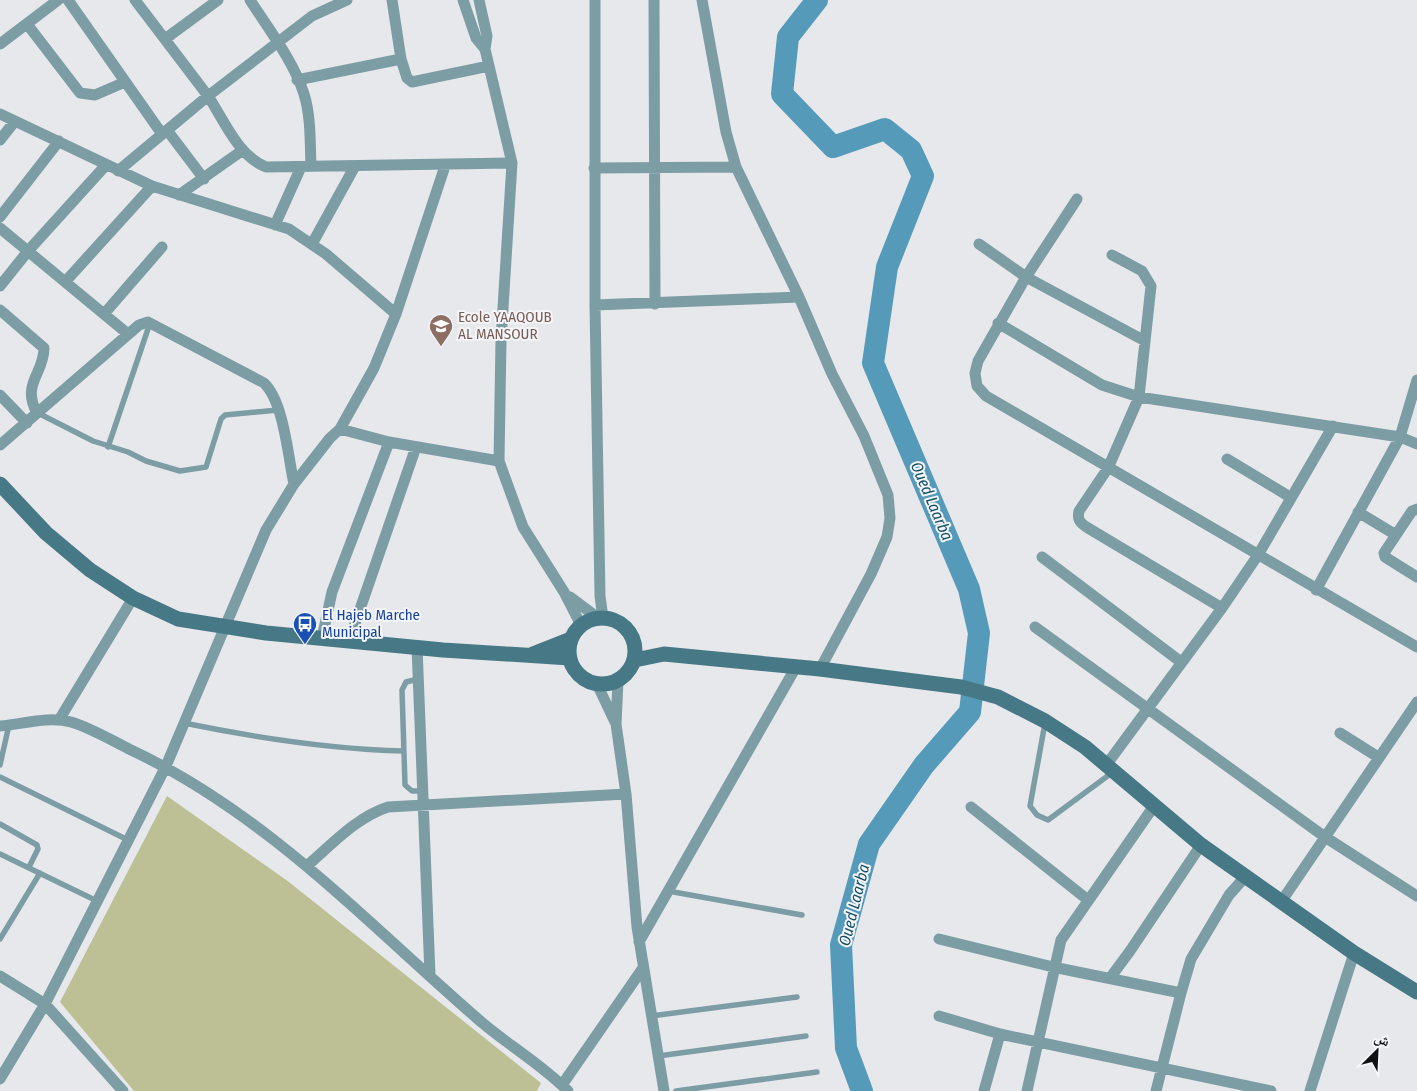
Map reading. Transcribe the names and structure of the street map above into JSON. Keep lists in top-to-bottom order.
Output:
{
  "water": ["Oued Laarba"],
  "places": {
    "school or university": ["Ecole YAAQOUB AL MANSOUR"],
    "bus stop": ["El Hajeb Marche Municipal"]
  },
  "north": "top right"
}
